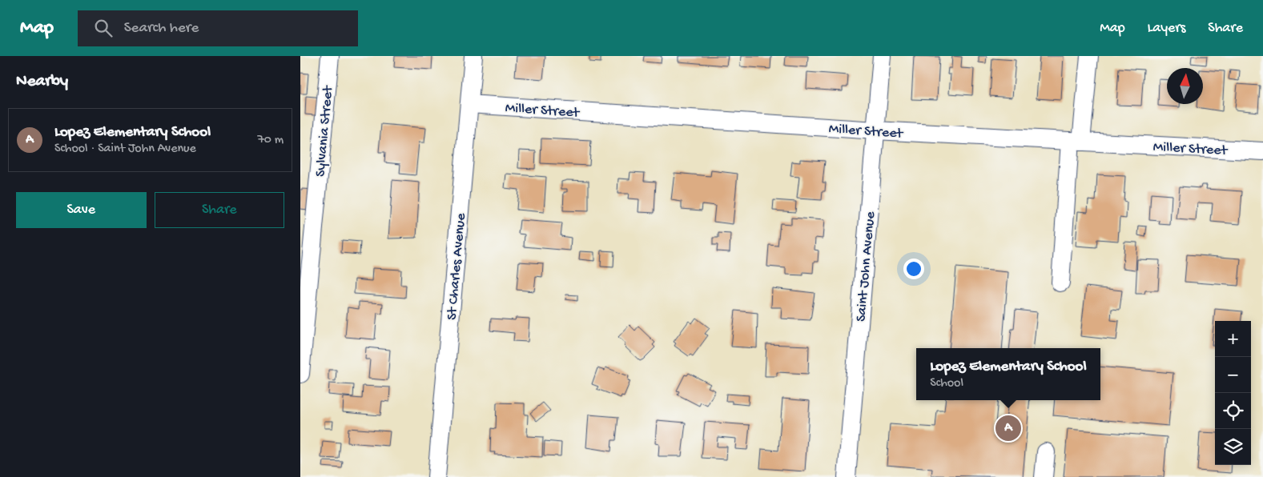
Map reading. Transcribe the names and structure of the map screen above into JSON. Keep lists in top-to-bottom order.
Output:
{
  "streets": {
    "street": [
      "Miller Street",
      "Sylvania Street",
      "St Charles Avenue",
      "Saint John Avenue"
    ]
  },
  "crossings": [
    ["Miller Street", "St Charles Avenue"],
    ["Miller Street", "Saint John Avenue"]
  ],
  "north": "top",
  "page": {
    "header": "Map",
    "search": "Search here",
    "nav": ["Map", "Layers", "Share"],
    "heading": "Nearby",
    "list": [
      {
        "mark": "A",
        "name": "Lopez Elementary School",
        "note": "School · Saint John Avenue",
        "value": "70 m"
      }
    ],
    "buttons": ["Save", "Share"],
    "map_buttons": ["+", "−"],
    "popup": ["Lopez Elementary School", "School"],
    "pins": "A"
  }
}
